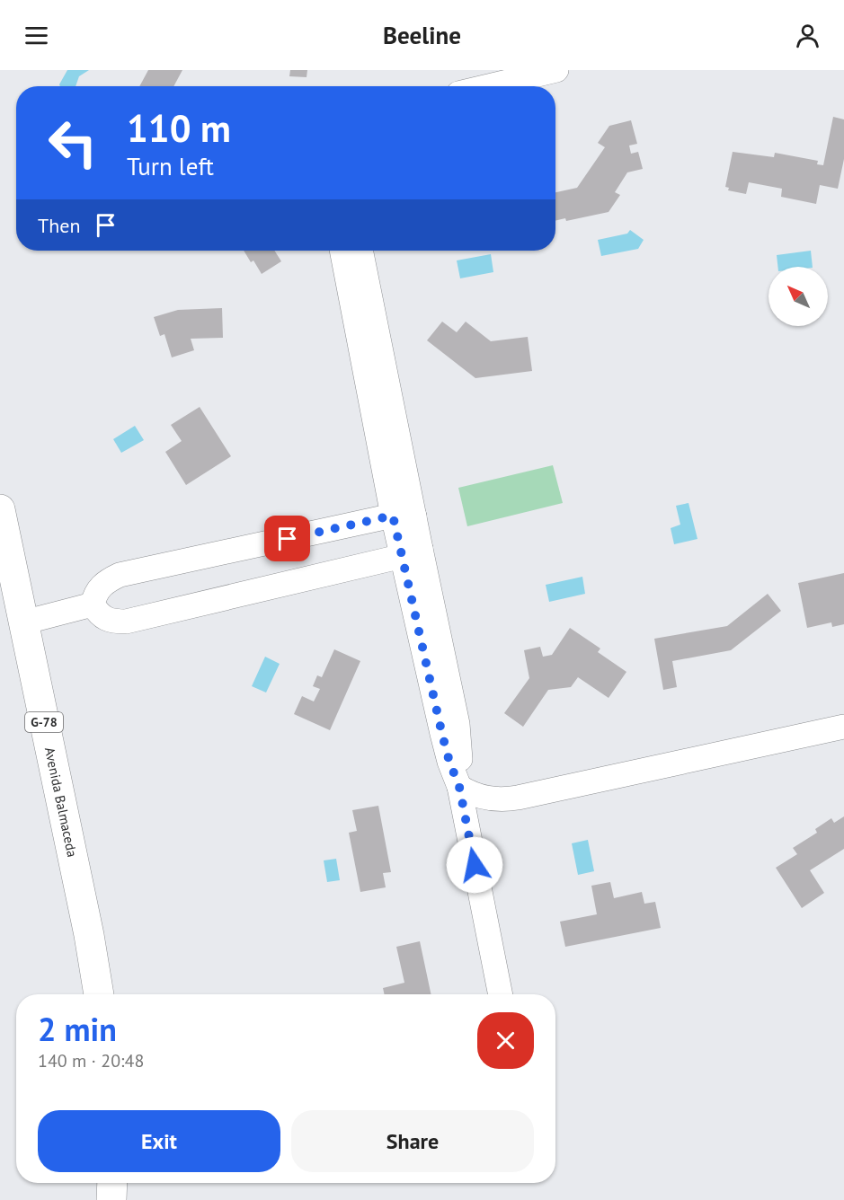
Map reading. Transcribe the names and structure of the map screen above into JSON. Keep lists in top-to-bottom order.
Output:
{
  "streets": {
    "main road": ["G-78", "Avenida Balmaceda"]
  },
  "north": "top left",
  "page": {
    "header": "Beeline",
    "turn": ["110 m", "Turn left"],
    "then": "Then",
    "heading": ["2 min", "140 m · 20:48"],
    "buttons": ["Exit", "Share"]
  }
}
